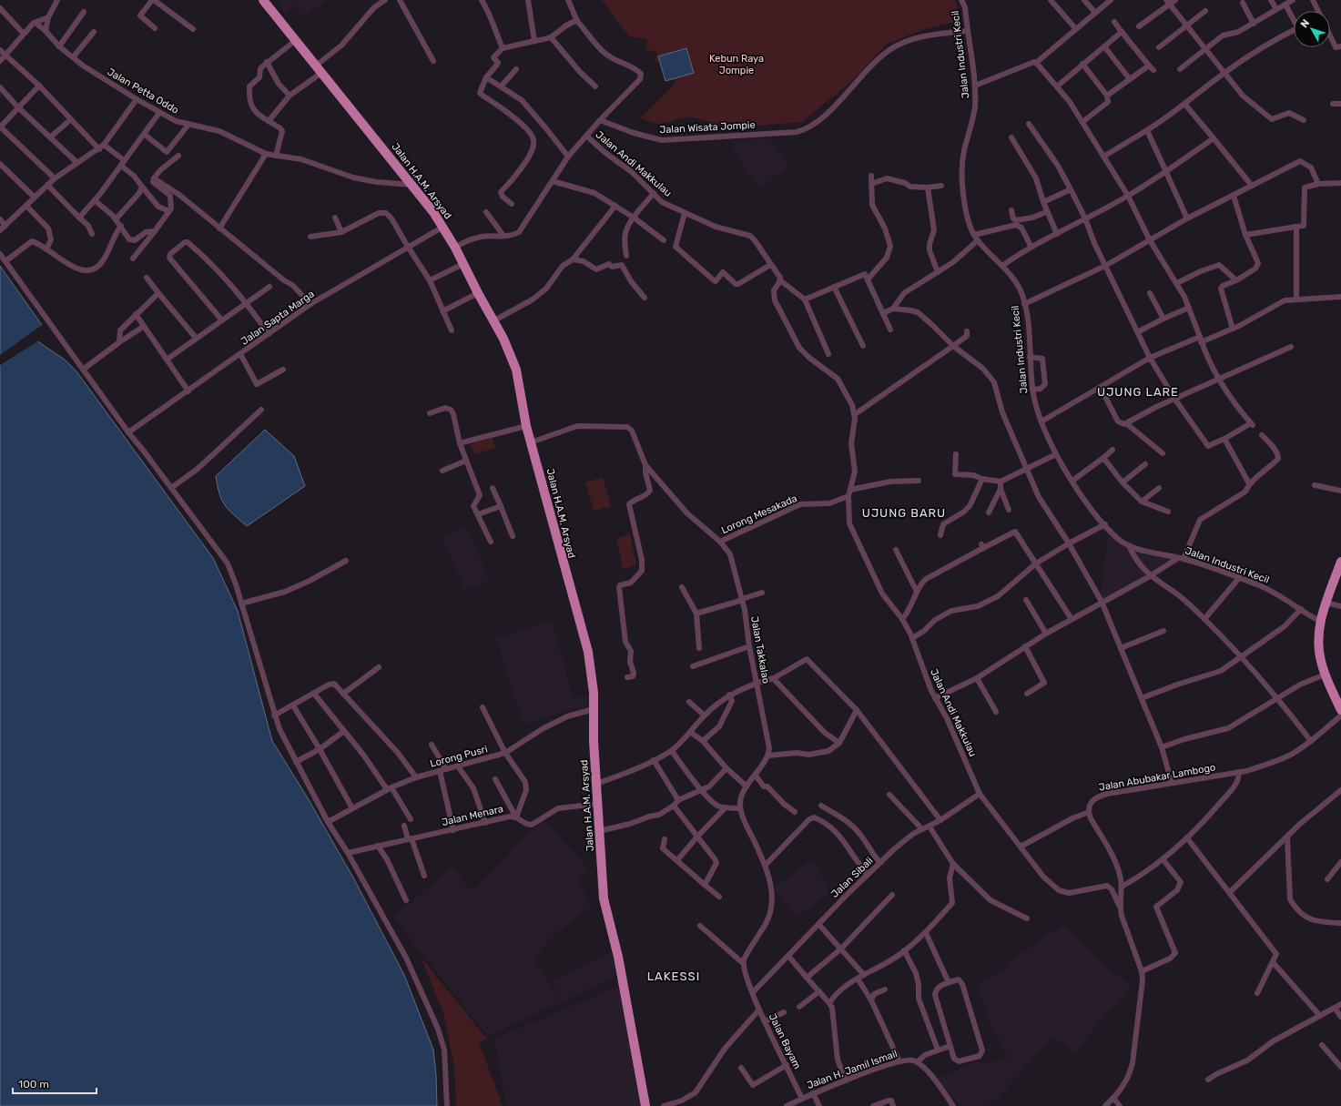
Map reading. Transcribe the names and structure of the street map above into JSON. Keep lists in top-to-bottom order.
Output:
{
  "streets": {
    "highway": ["Jalan H.A.M. Arsyad"],
    "street": [
      "Jalan Industri Kecil",
      "Jalan Petta Oddo",
      "Jalan Wisata Jompie",
      "Jalan Andi Makkulau",
      "Jalan Sapta Marga",
      "Lorong Mesakada",
      "Jalan Takkalao",
      "Lorong Pusri",
      "Jalan Abubakar Lambogo",
      "Jalan Menara",
      "Jalan Sibali",
      "Jalan Bayam",
      "Jalan H. Jamil Ismail"
    ]
  },
  "crossings": [
    ["Jalan Industri Kecil", "Jalan Wisata Jompie"],
    ["Jalan Petta Oddo", "Jalan H.A.M. Arsyad"],
    ["Jalan Andi Makkulau", "Lorong Mesakada"],
    ["Jalan Andi Makkulau", "Jalan Sibali"],
    ["Jalan H.A.M. Arsyad", "Jalan Sapta Marga"],
    ["Jalan H.A.M. Arsyad", "Jalan Takkalao"],
    ["Jalan H.A.M. Arsyad", "Lorong Pusri"],
    ["Jalan H.A.M. Arsyad", "Jalan Menara"],
    ["Lorong Mesakada", "Jalan Takkalao"],
    ["Jalan Sibali", "Jalan Bayam"],
    ["Jalan Bayam", "Jalan H. Jamil Ismail"]
  ],
  "districts": ["UJUNG LARE", "UJUNG BARU", "LAKESSI"],
  "parks": ["Kebun Raya Jompie"],
  "scale_bar": "100 m",
  "north": "top left"
}
